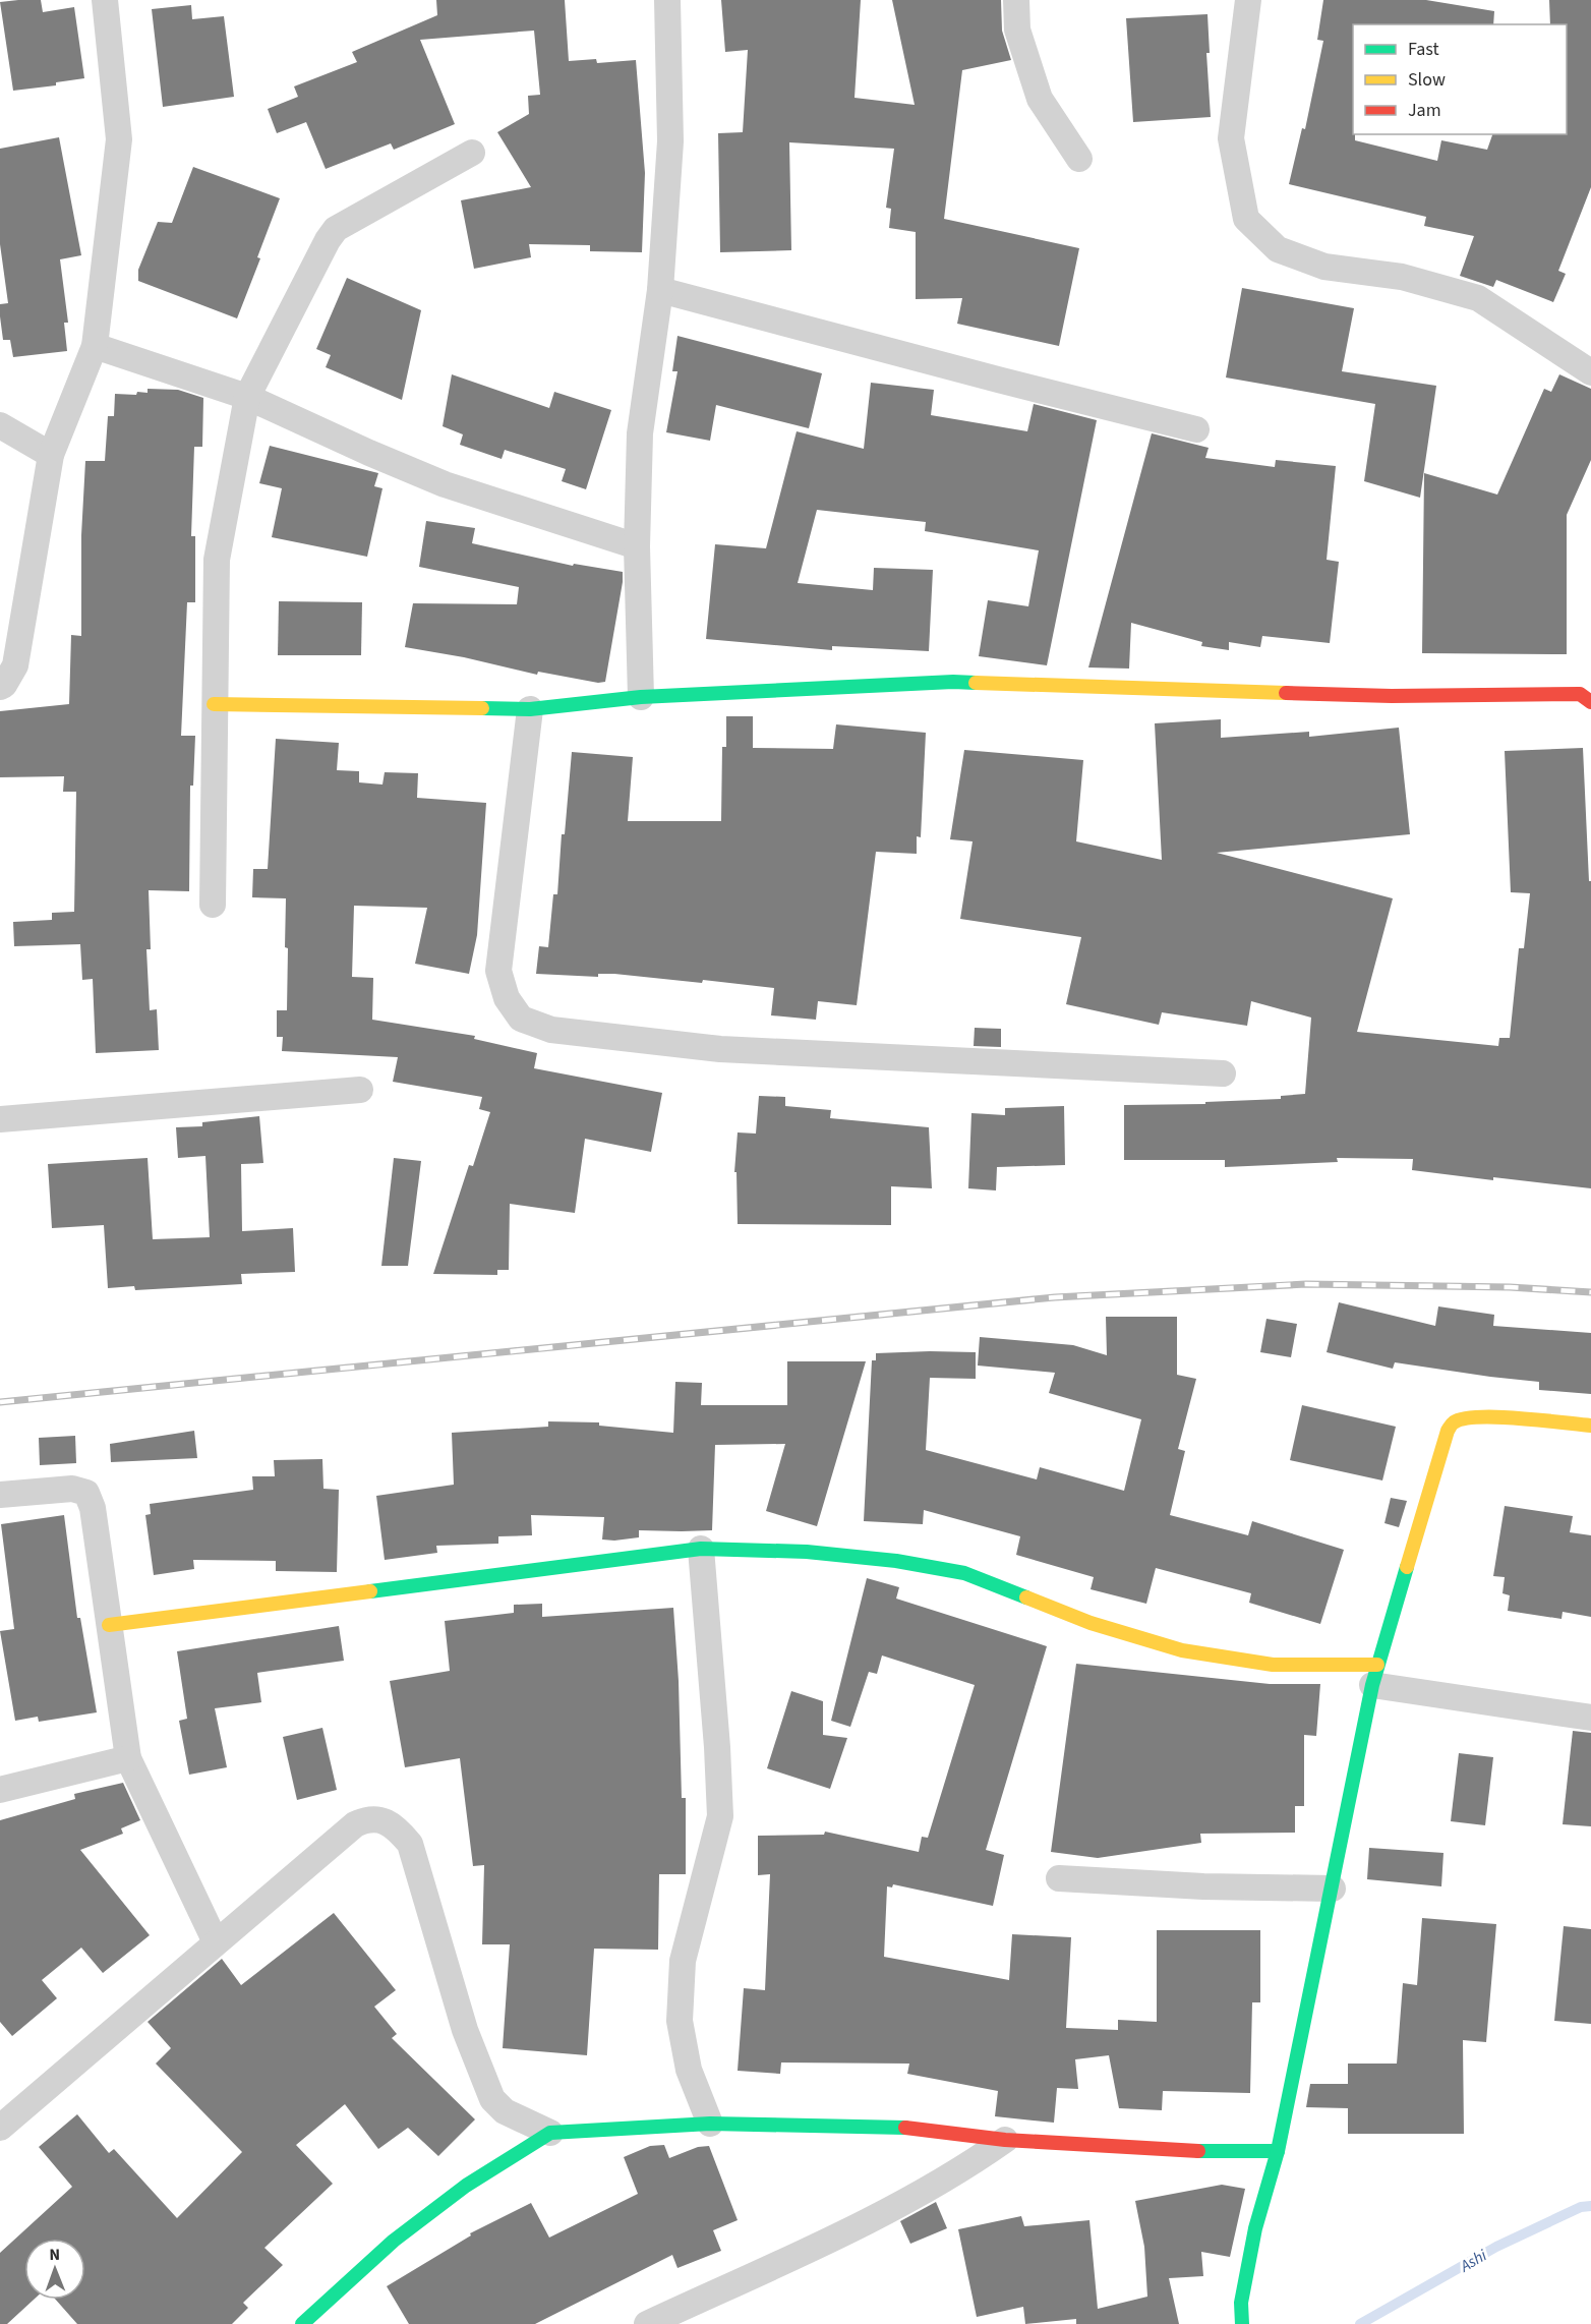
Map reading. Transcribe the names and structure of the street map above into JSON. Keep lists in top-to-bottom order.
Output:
{
  "water": ["Ashi"],
  "legend": ["Fast", "Slow", "Jam"],
  "north": "top"
}
